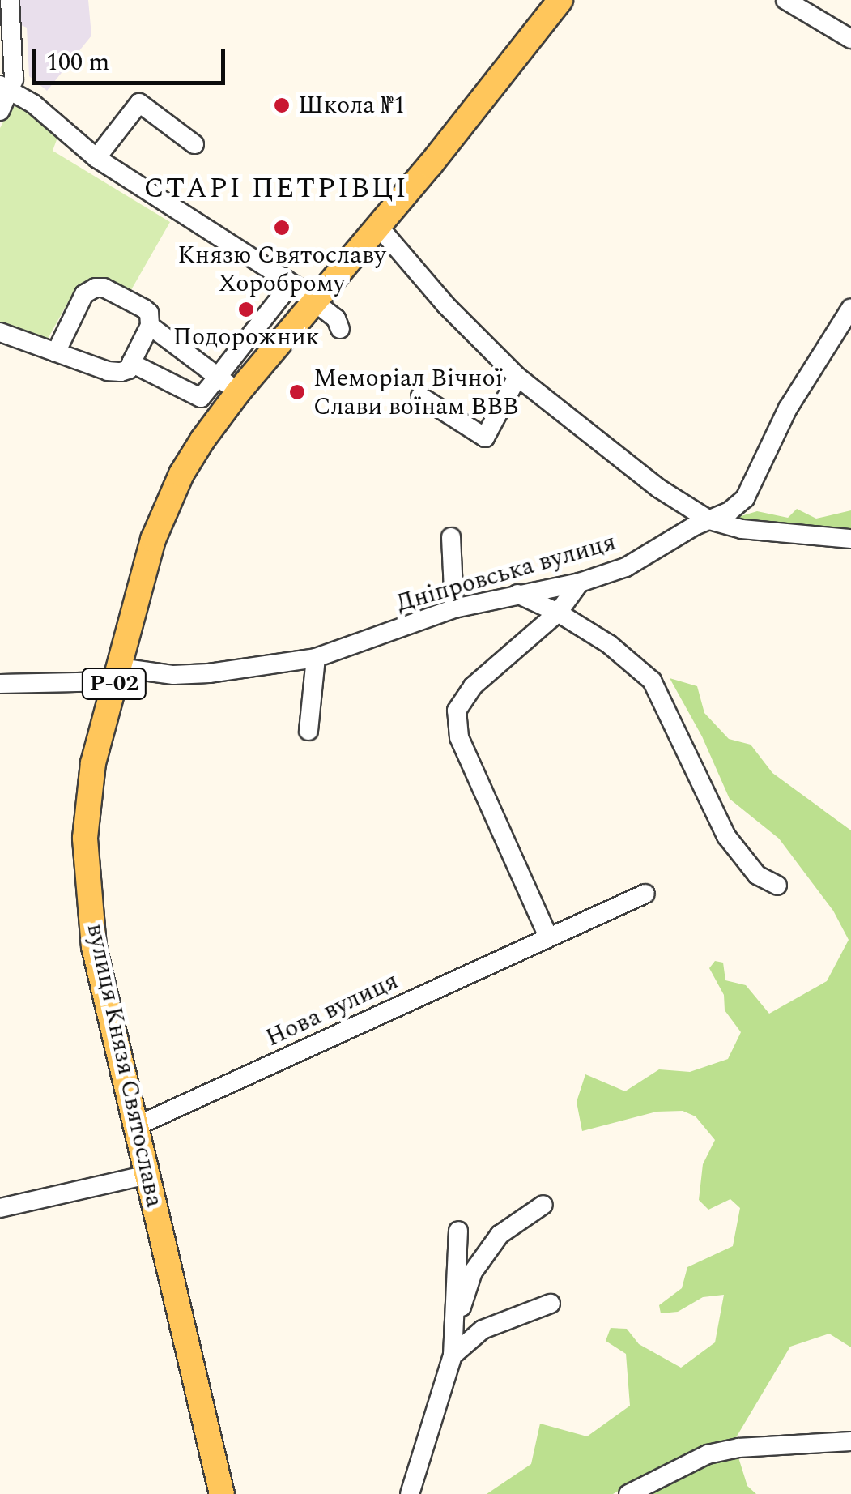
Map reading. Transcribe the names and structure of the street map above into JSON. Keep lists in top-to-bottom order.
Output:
{
  "streets": {
    "main road": ["Р-02", "вулиця Князя Святослава"],
    "street": ["Дніпровська вулиця", "Нова вулиця"]
  },
  "crossings": [
    ["Дніпровська вулиця", "вулиця Князя Святослава"],
    ["Нова вулиця", "вулиця Князя Святослава"]
  ],
  "districts": ["СТАРІ ПЕТРІВЦІ"],
  "places": [
    "Школа №1",
    "Князю Святославу Хороброму",
    "Подорожник",
    "Меморіал Вічної Слави воїнам ВВВ"
  ],
  "scale_bar": "100 m"
}
